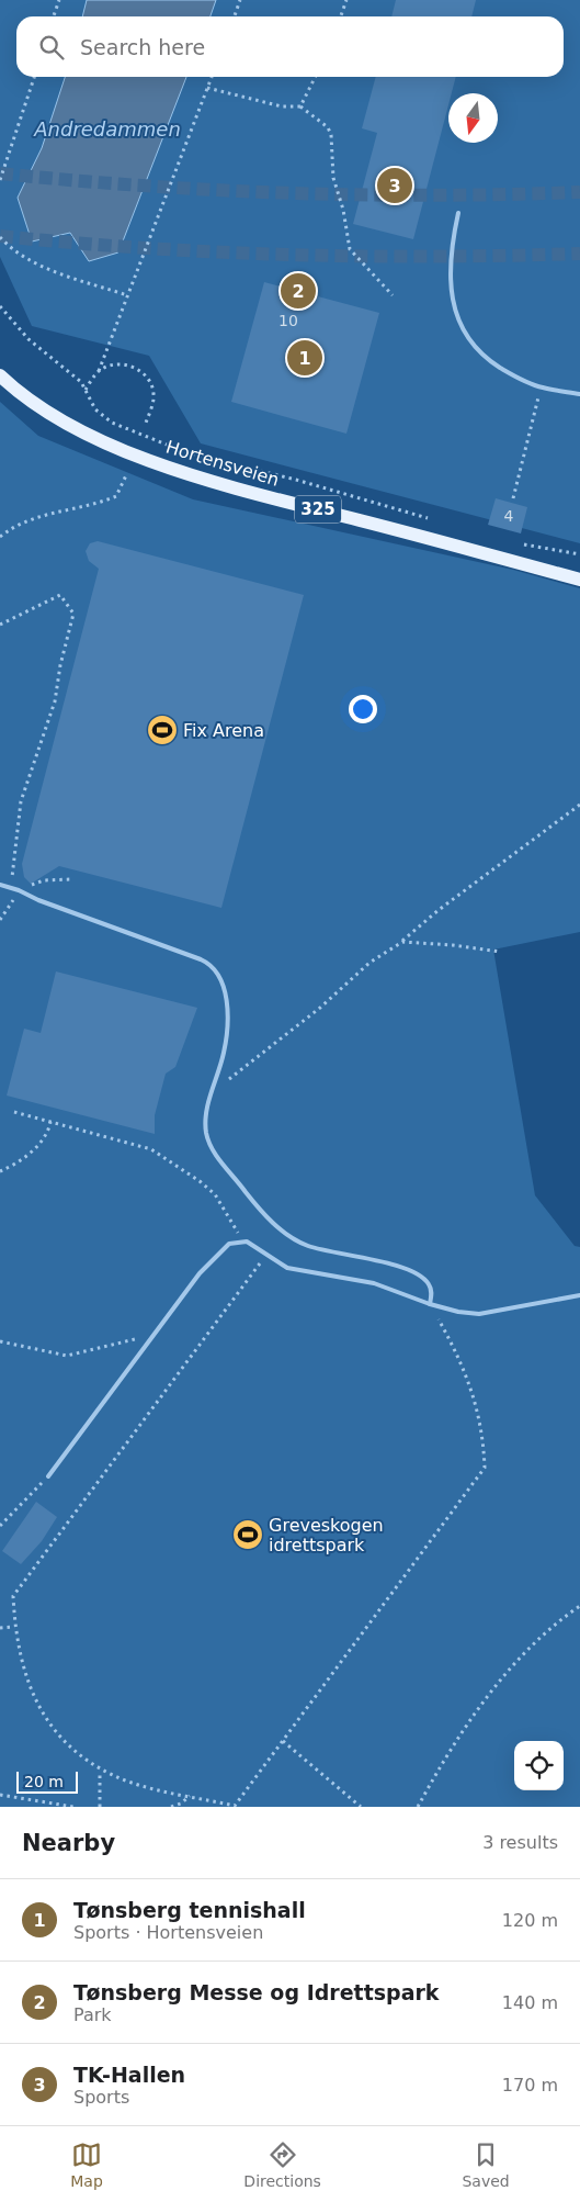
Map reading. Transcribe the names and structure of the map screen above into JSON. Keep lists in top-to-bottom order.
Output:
{
  "streets": {
    "main road": ["Hortensveien", "325"]
  },
  "water": ["Andredammen"],
  "places": {
    "sports": ["Fix Arena", "Greveskogen idrettspark"]
  },
  "house_numbers": ["10", "4"],
  "scale_bar": "20 m",
  "north": "bottom",
  "page": {
    "search": "Search here",
    "pins": ["3", "2", "1"],
    "scale": "20 m",
    "heading": ["Nearby", "3 results"],
    "list": [
      {
        "mark": "1",
        "name": "Tønsberg tennishall",
        "note": "Sports · Hortensveien",
        "value": "120 m"
      },
      {
        "mark": "2",
        "name": "Tønsberg Messe og Idrettspark",
        "note": "Park",
        "value": "140 m"
      },
      {
        "mark": "3",
        "name": "TK-Hallen",
        "note": "Sports",
        "value": "170 m"
      }
    ],
    "nav": ["Map", "Directions", "Saved"]
  }
}
